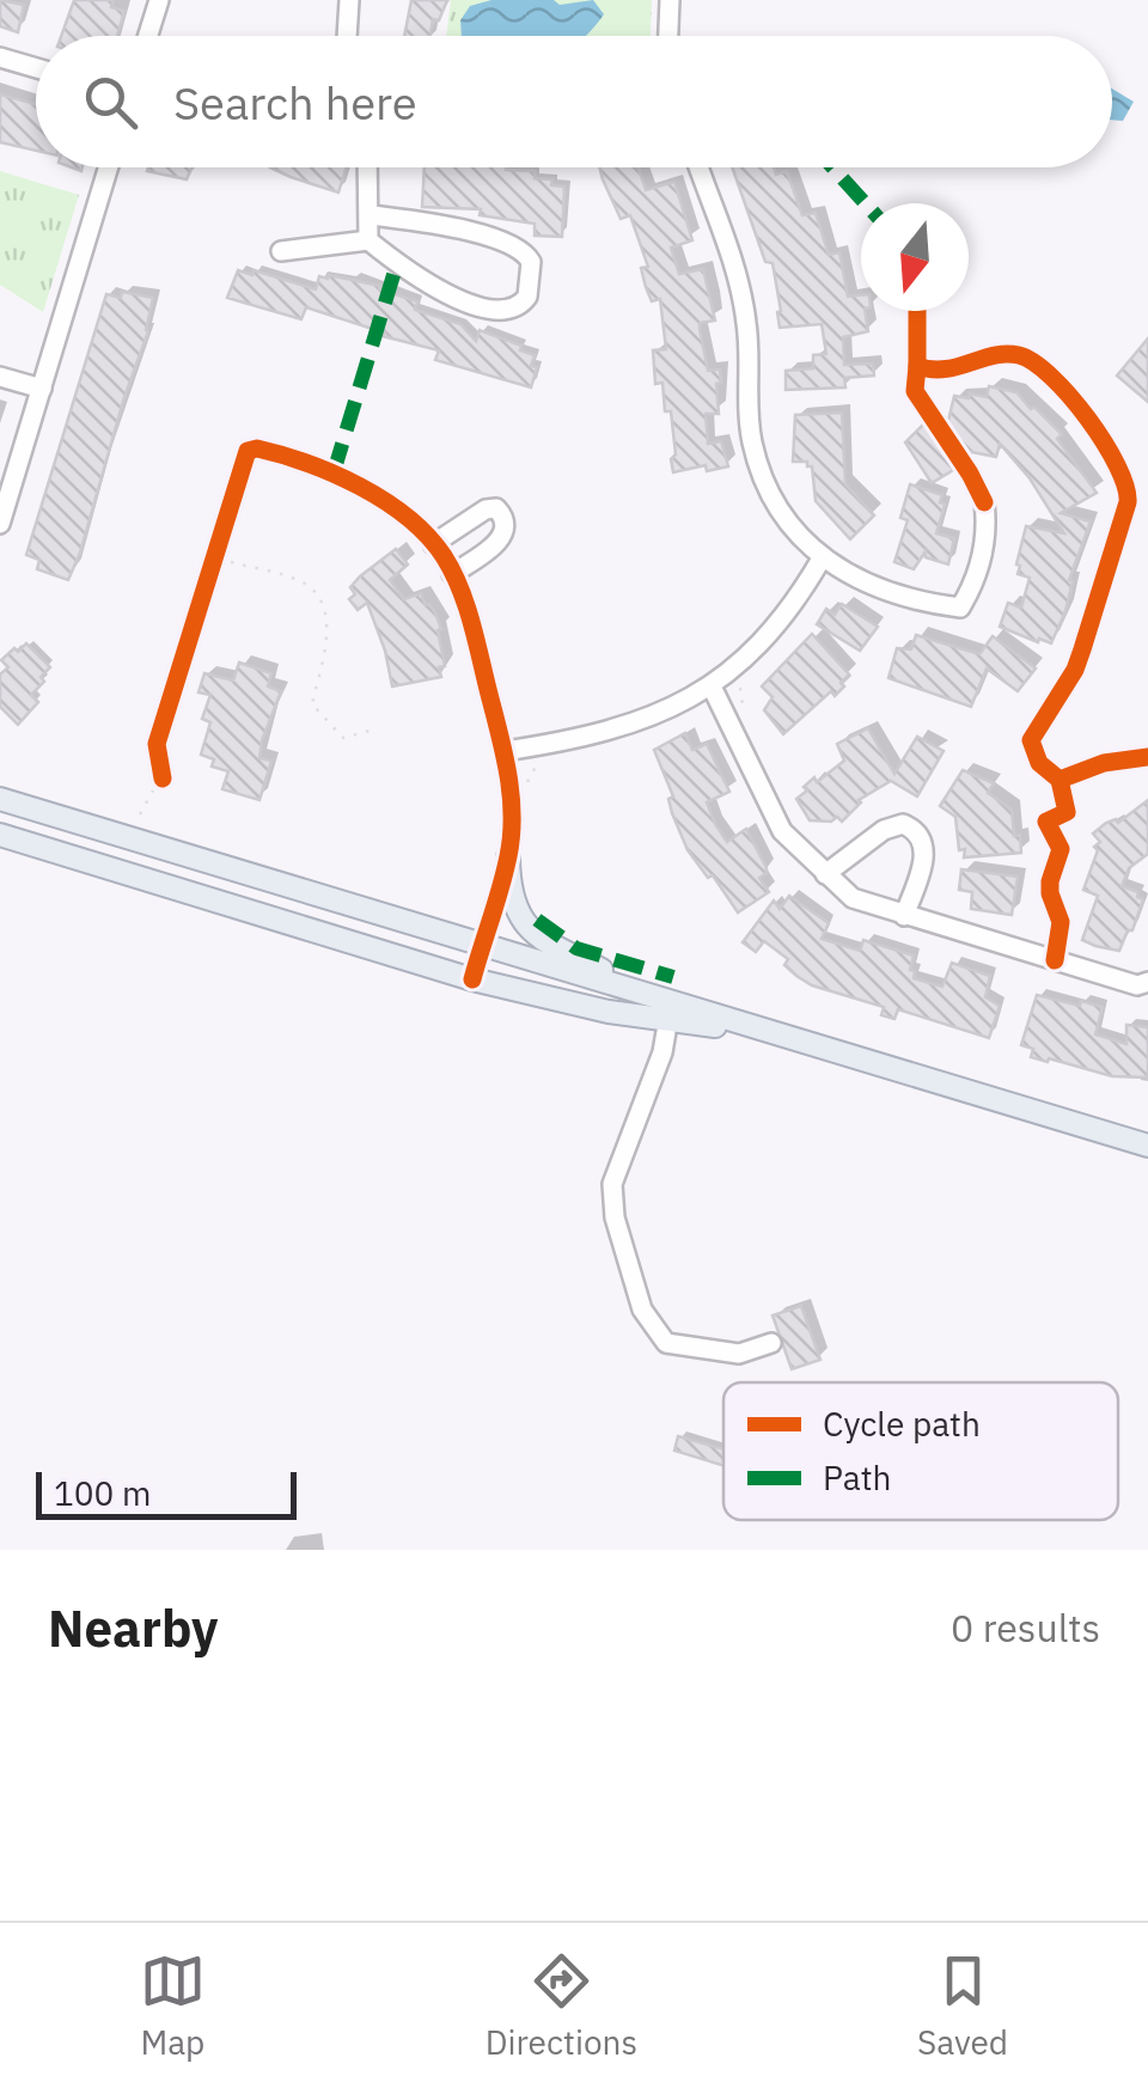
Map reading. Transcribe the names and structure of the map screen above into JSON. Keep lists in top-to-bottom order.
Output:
{
  "legend": ["Cycle path", "Path"],
  "scale_bar": "100 m",
  "north": "bottom",
  "page": {
    "search": "Search here",
    "scale": "100 m",
    "heading": ["Nearby", "0 results"],
    "nav": ["Map", "Directions", "Saved"]
  }
}
